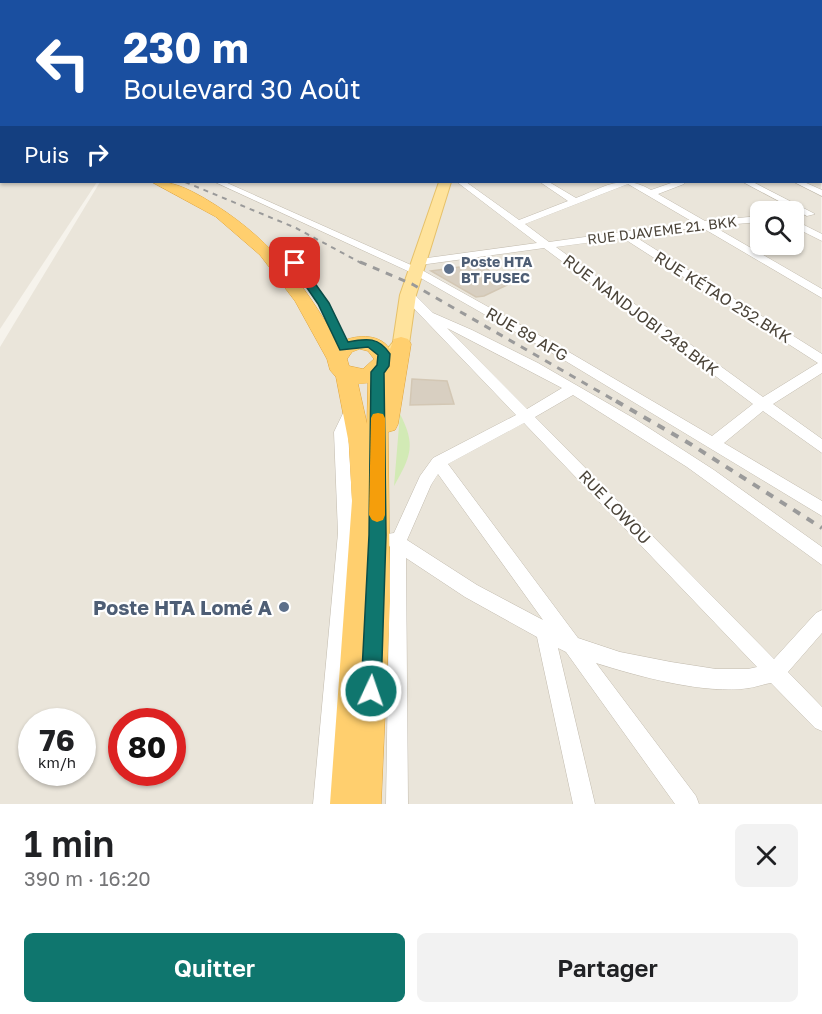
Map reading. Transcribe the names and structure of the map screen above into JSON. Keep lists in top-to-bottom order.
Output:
{
  "streets": {
    "street": [
      "RUE DJAVEME 21. BKK",
      "RUE KÉTAO 252.BKK",
      "RUE NANDJOBI 248.BKK",
      "RUE 89 AFG",
      "RUE LOWOU"
    ]
  },
  "crossings": [
    ["RUE DJAVEME 21. BKK", "RUE KÉTAO 252.BKK"],
    ["RUE DJAVEME 21. BKK", "RUE NANDJOBI 248.BKK"],
    ["RUE DJAVEME 21. BKK", "RUE 89 AFG"]
  ],
  "places": ["Poste HTA BT FUSEC", "Poste HTA Lomé A"],
  "page": {
    "turn": ["230 m", "Boulevard 30 Août"],
    "then": "Puis",
    "speed": "76 km/h",
    "limit": "80",
    "heading": ["1 min", "390 m · 16:20"],
    "buttons": ["Quitter", "Partager"]
  }
}
